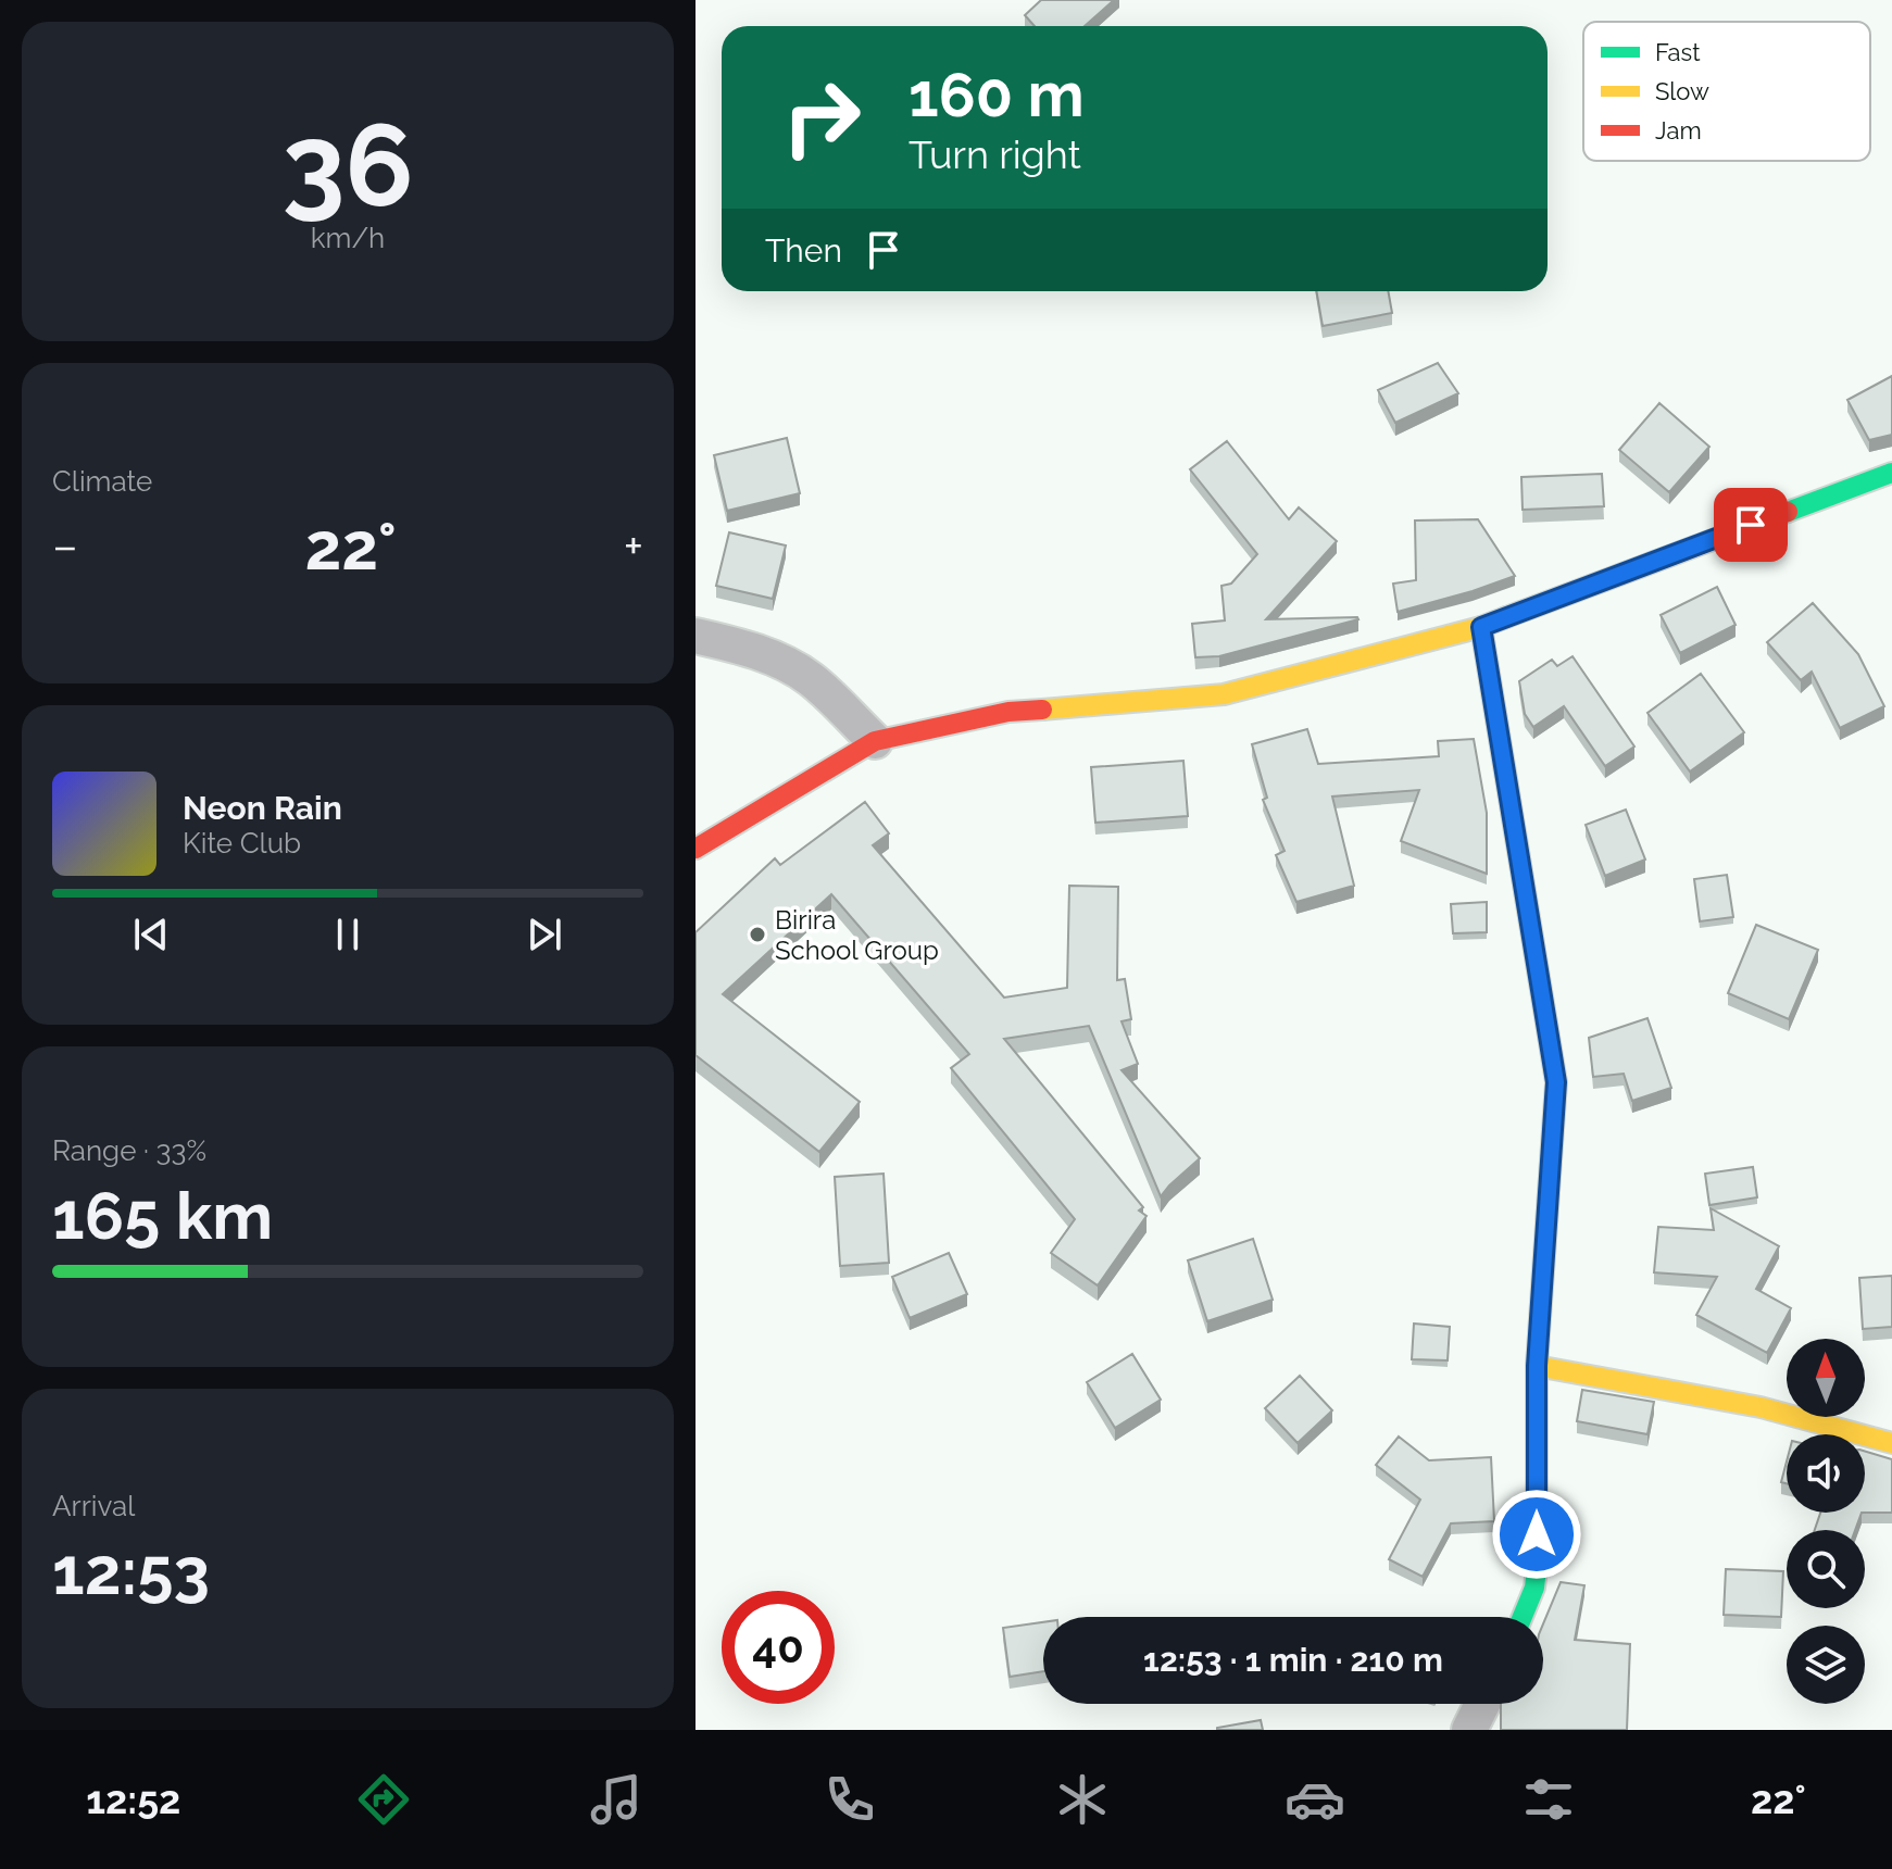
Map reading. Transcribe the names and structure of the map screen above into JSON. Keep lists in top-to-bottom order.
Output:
{
  "places": ["Birira School Group"],
  "legend": ["Fast", "Slow", "Jam"],
  "north": "top",
  "page": {
    "tile": [
      ["36", "km/h"],
      "Climate",
      ["Range · 33%", "165 km"],
      ["Arrival", "12:53"]
    ],
    "turn": ["160 m", "Turn right"],
    "then": "Then",
    "heat": ["−", "22°", "+"],
    "song": ["Neon Rain", "Kite Club"],
    "limit": "40",
    "trip": "12:53 · 1 min · 210 m",
    "tabs": ["12:52", "22°"]
  }
}
